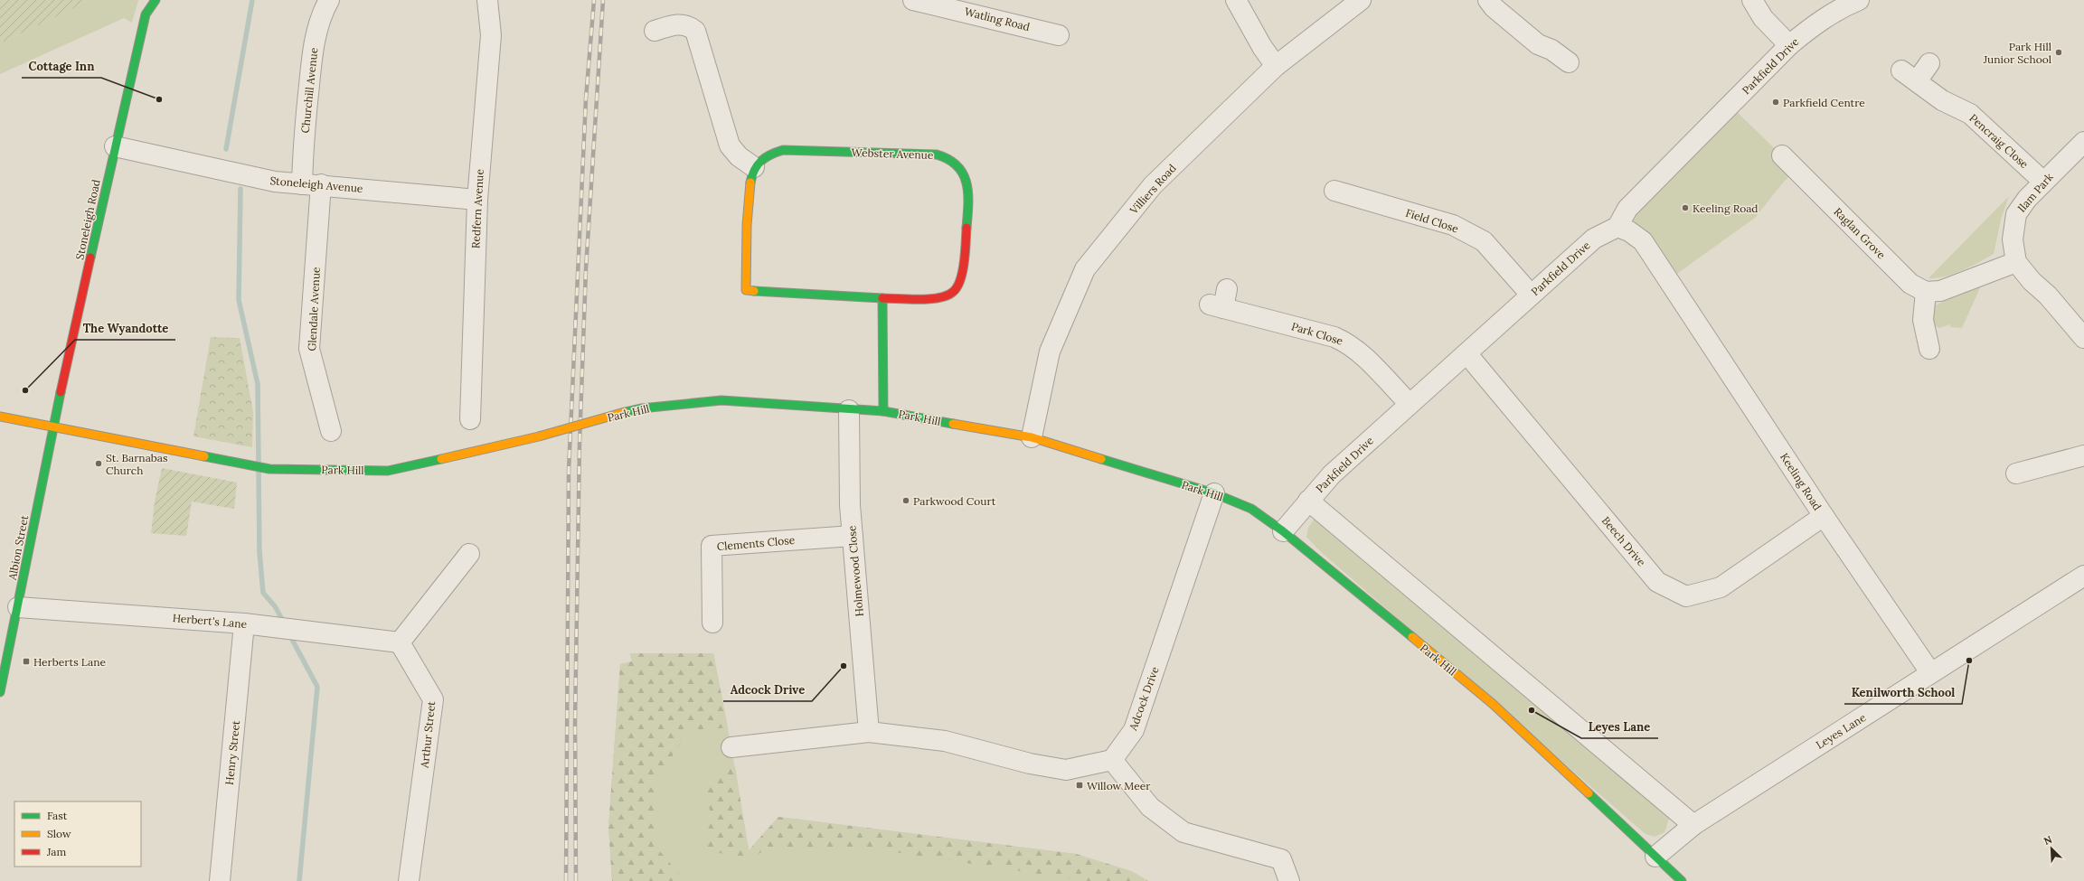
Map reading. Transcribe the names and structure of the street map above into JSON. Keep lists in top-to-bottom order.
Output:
{
  "streets": {
    "street": [
      "Watling Road",
      "Parkfield Drive",
      "Churchill Avenue",
      "Pencraig Close",
      "Webster Avenue",
      "Stoneleigh Avenue",
      "Villiers Road",
      "Ilam Park",
      "Redfern Avenue",
      "Stoneleigh Road",
      "Field Close",
      "Raglan Grove",
      "Glendale Avenue",
      "Park Close",
      "Park Hill",
      "Keeling Road",
      "Beech Drive",
      "Clements Close",
      "Albion Street",
      "Holmewood Close",
      "Herbert's Lane",
      "Adcock Drive",
      "Leyes Lane",
      "Arthur Street",
      "Henry Street"
    ]
  },
  "crossings": [
    ["Parkfield Drive", "Field Close"],
    ["Parkfield Drive", "Park Close"],
    ["Parkfield Drive", "Park Hill"],
    ["Parkfield Drive", "Keeling Road"],
    ["Parkfield Drive", "Beech Drive"],
    ["Churchill Avenue", "Stoneleigh Avenue"],
    ["Pencraig Close", "Ilam Park"],
    ["Stoneleigh Avenue", "Redfern Avenue"],
    ["Stoneleigh Avenue", "Stoneleigh Road"],
    ["Stoneleigh Avenue", "Glendale Avenue"],
    ["Villiers Road", "Park Hill"],
    ["Stoneleigh Road", "Park Hill"],
    ["Stoneleigh Road", "Albion Street"],
    ["Park Hill", "Albion Street"],
    ["Park Hill", "Holmewood Close"],
    ["Park Hill", "Adcock Drive"],
    ["Park Hill", "Leyes Lane"],
    ["Keeling Road", "Beech Drive"],
    ["Keeling Road", "Leyes Lane"],
    ["Clements Close", "Holmewood Close"],
    ["Albion Street", "Herbert's Lane"],
    ["Herbert's Lane", "Arthur Street"],
    ["Herbert's Lane", "Henry Street"]
  ],
  "places": {
    "other": [
      "Park Hill Junior School",
      "Cottage Inn",
      "Parkfield Centre",
      "Keeling Road",
      "The Wyandotte",
      "St. Barnabas Church",
      "Parkwood Court",
      "Kenilworth School",
      "Adcock Drive",
      "Leyes Lane"
    ],
    "transit": ["Herberts Lane", "Willow Meer"]
  },
  "legend": ["Fast", "Slow", "Jam"],
  "north": "top left"
}
